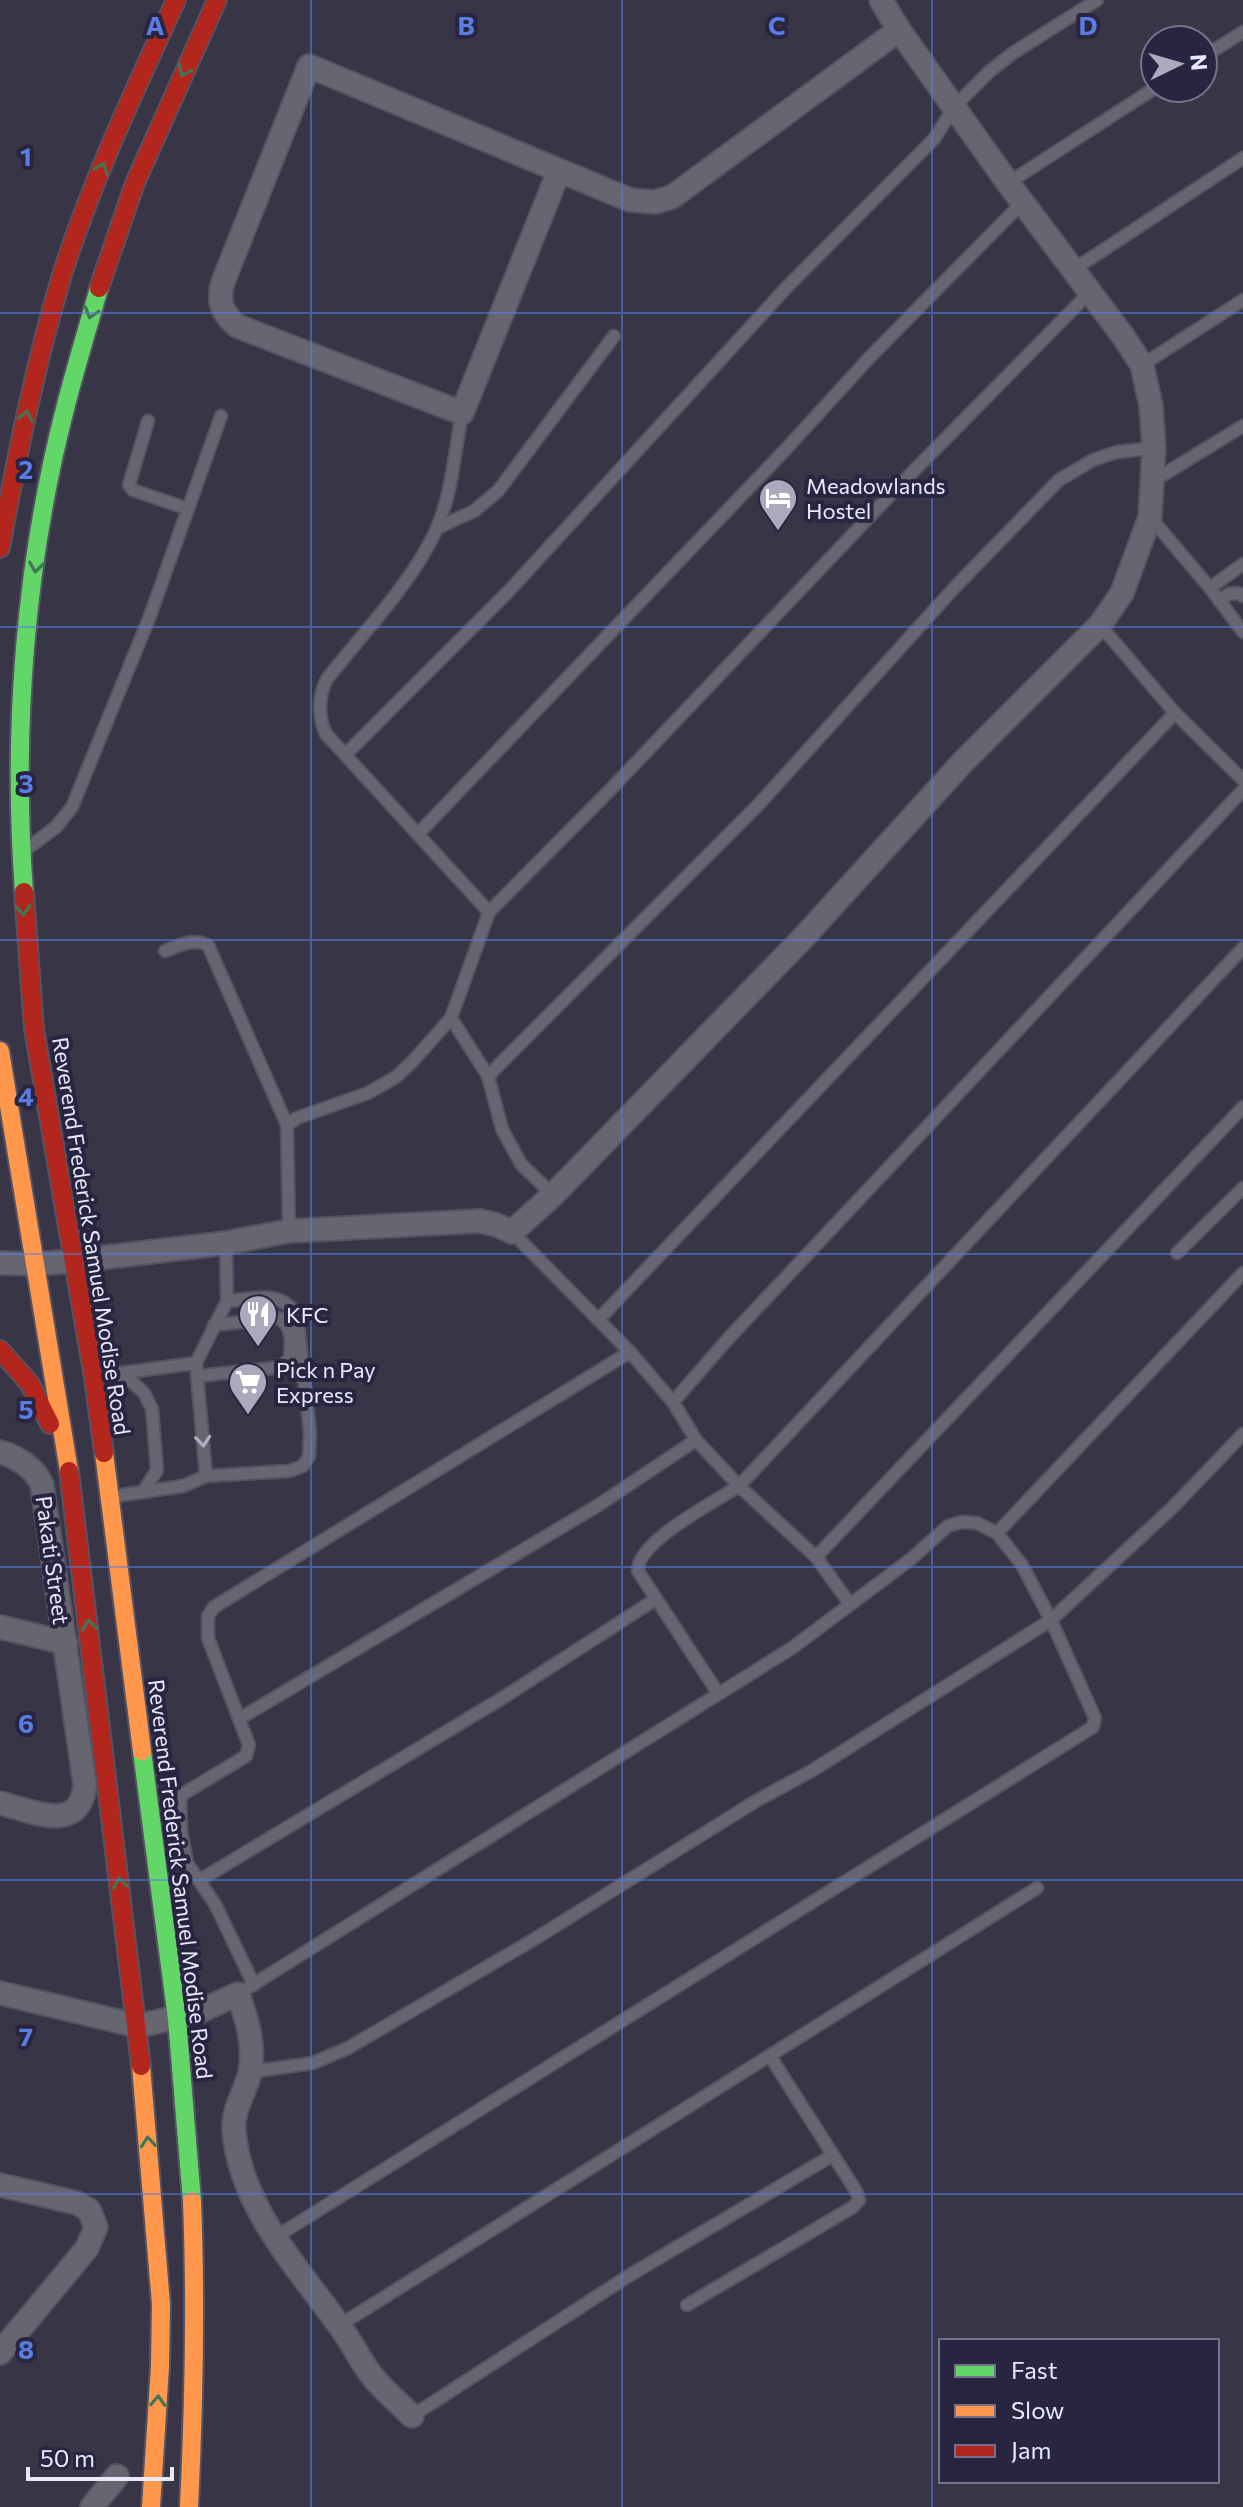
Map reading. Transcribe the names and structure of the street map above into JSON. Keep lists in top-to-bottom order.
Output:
{
  "streets": {
    "main road": ["Reverend Frederick Samuel Modise Road"],
    "street": ["Pakati Street"]
  },
  "places": {
    "hotel": ["Meadowlands Hostel"],
    "restaurant": ["KFC"],
    "supermarket": ["Pick n Pay Express"]
  },
  "legend": ["Fast", "Slow", "Jam"],
  "scale_bar": "50 m",
  "north": "right",
  "grid": {
    "columns": [
      "A",
      "B",
      "C",
      "D"
    ],
    "rows": [
      "1",
      "2",
      "3",
      "4",
      "5",
      "6",
      "7",
      "8"
    ]
  }
}
